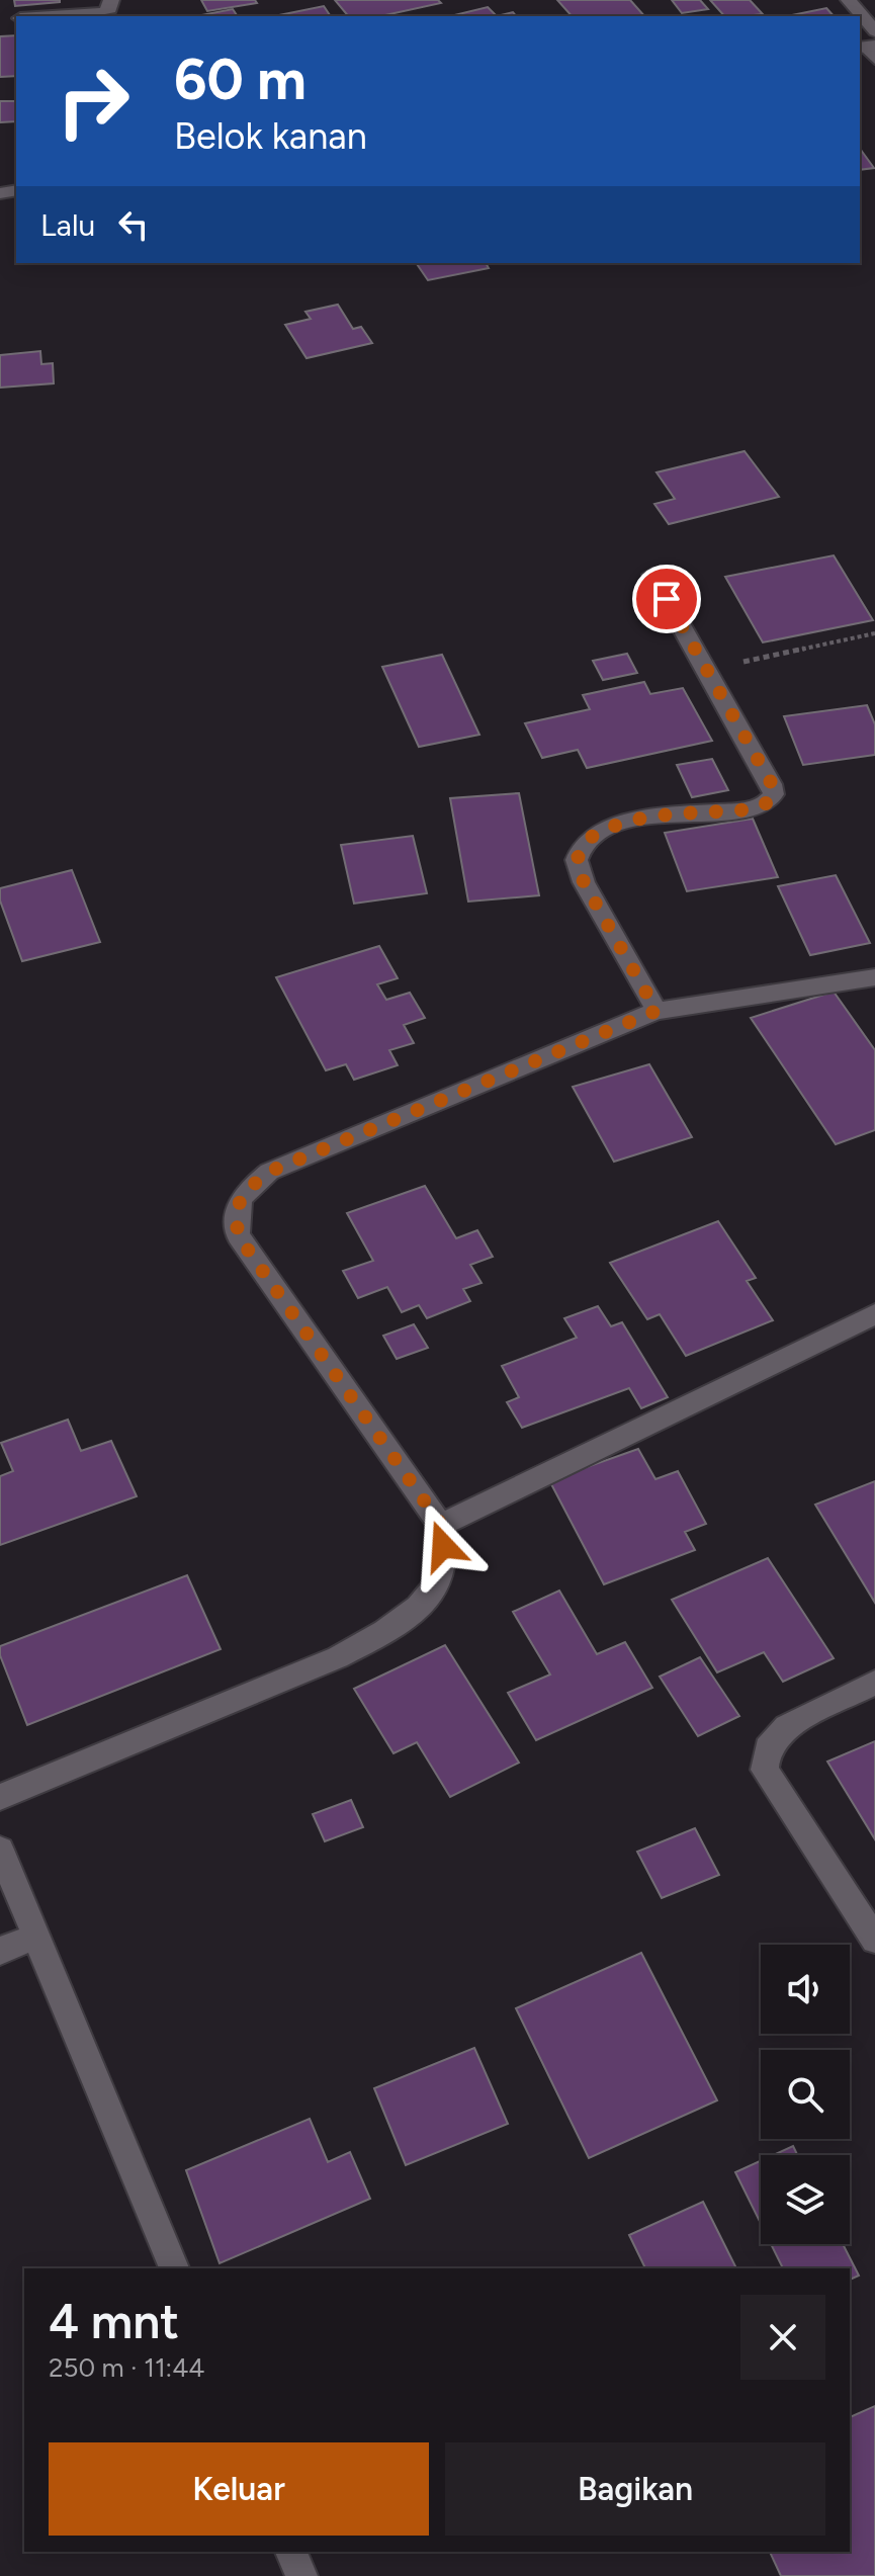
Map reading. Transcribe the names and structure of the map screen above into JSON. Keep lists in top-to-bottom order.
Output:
{
  "page": {
    "turn": ["60 m", "Belok kanan"],
    "then": "Lalu",
    "heading": ["4 mnt", "250 m · 11:44"],
    "buttons": ["Keluar", "Bagikan"]
  }
}
